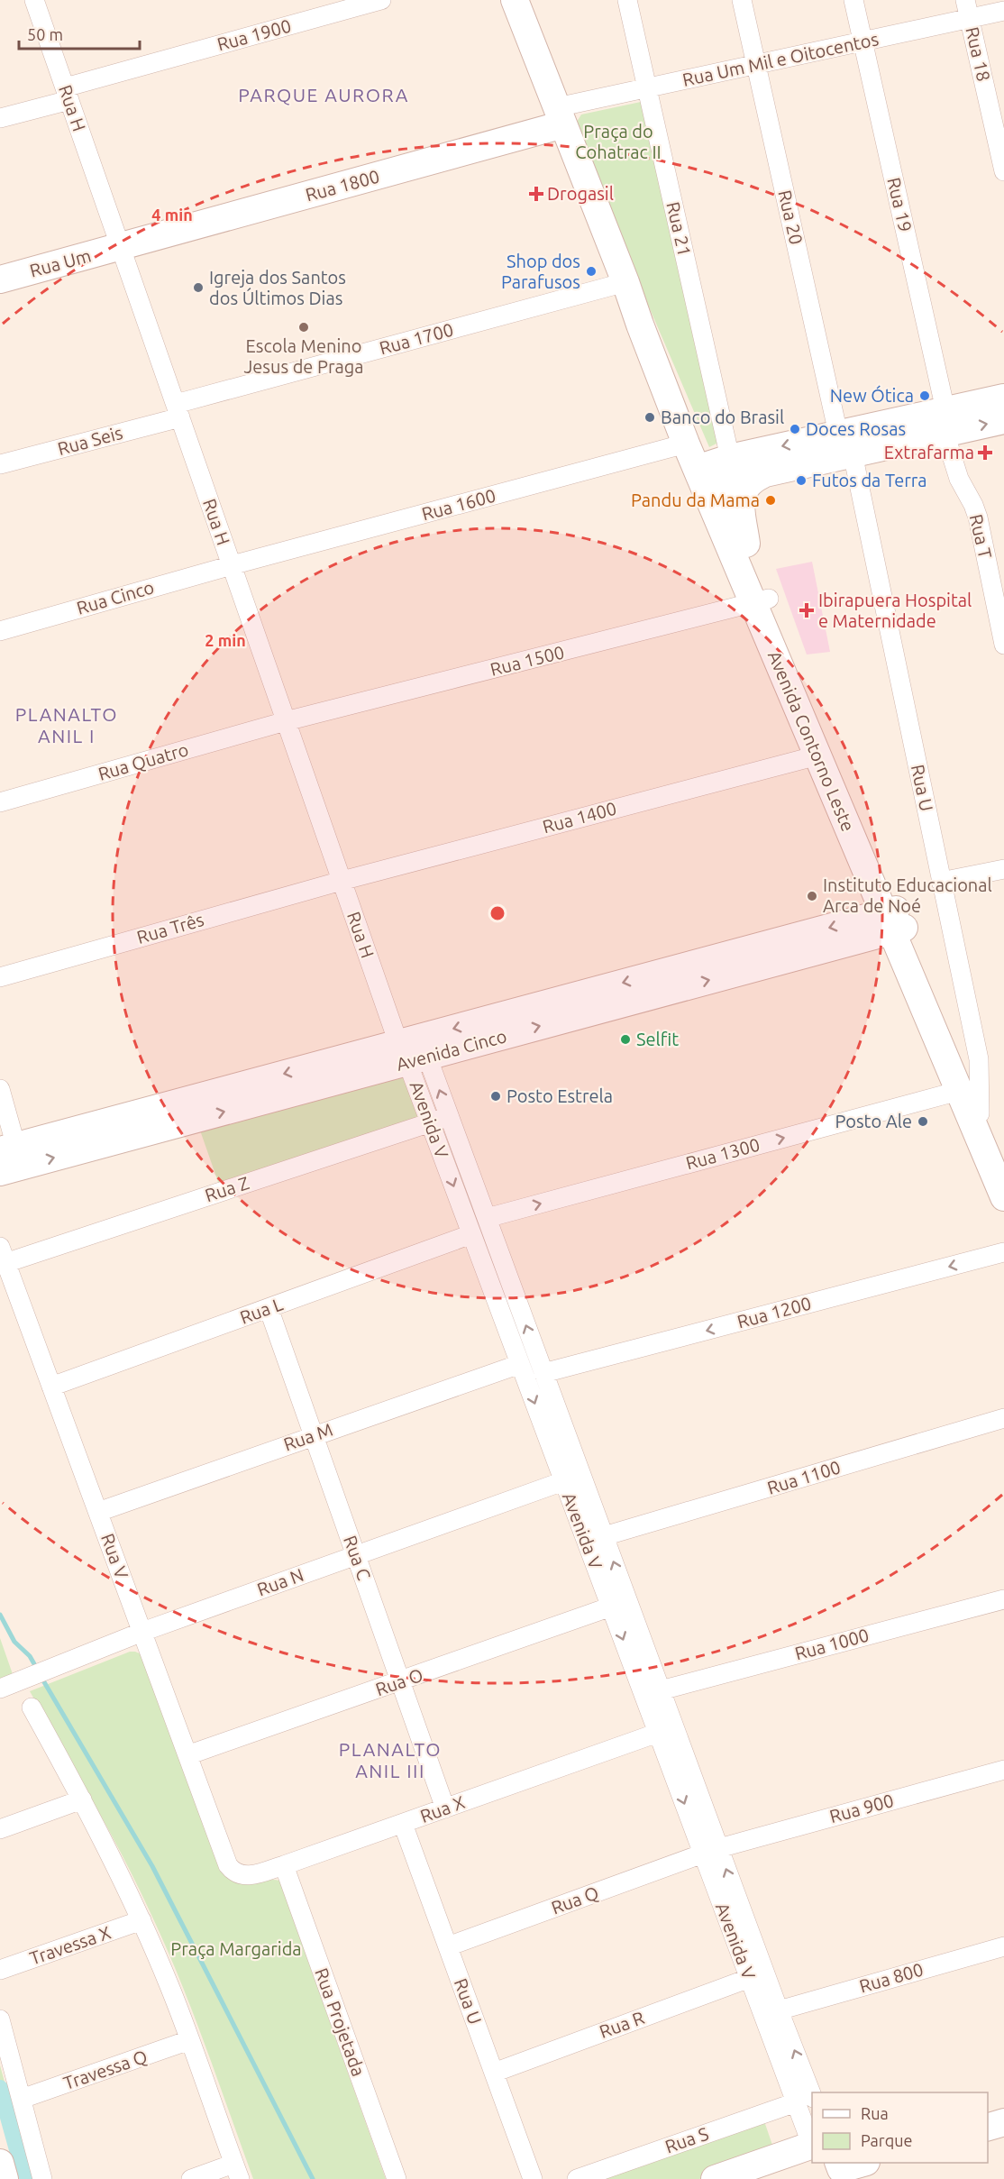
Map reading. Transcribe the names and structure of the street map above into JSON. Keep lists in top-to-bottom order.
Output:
{
  "streets": {
    "main road": [
      "Rua 1800",
      "Rua Um",
      "Avenida Contorno Leste",
      "Avenida Cinco"
    ],
    "street": [
      "Rua 1900",
      "Rua 18",
      "Rua Um Mil e Oitocentos",
      "Rua H",
      "Rua 19",
      "Rua 20",
      "Rua 21",
      "Rua 1700",
      "Rua Seis",
      "Rua 1600",
      "Rua T",
      "Rua Cinco",
      "Rua 1500",
      "Rua Quatro",
      "Rua U",
      "Rua 1400",
      "Rua Três",
      "Avenida V",
      "Rua 1300",
      "Rua Z",
      "Rua L",
      "Rua 1200",
      "Rua M",
      "Rua 1100",
      "Rua V",
      "Rua C",
      "Rua N",
      "Rua 1000",
      "Rua O",
      "Rua 900",
      "Rua X",
      "Rua Q",
      "Travessa X",
      "Rua 800",
      "Rua Projetada",
      "Rua R",
      "Travessa Q",
      "Rua S"
    ]
  },
  "crossings": [
    ["Rua 1900", "Rua H"],
    ["Rua 18", "Rua Um Mil e Oitocentos"],
    ["Rua Um Mil e Oitocentos", "Rua 1800"],
    ["Rua Um Mil e Oitocentos", "Rua 19"],
    ["Rua Um Mil e Oitocentos", "Rua 20"],
    ["Rua Um Mil e Oitocentos", "Rua 21"],
    ["Rua Um Mil e Oitocentos", "Avenida Contorno Leste"],
    ["Rua H", "Rua 1800"],
    ["Rua H", "Rua Um"],
    ["Rua H", "Rua 1700"],
    ["Rua H", "Rua Seis"],
    ["Rua H", "Rua 1600"],
    ["Rua H", "Rua Cinco"],
    ["Rua H", "Rua 1500"],
    ["Rua H", "Rua Quatro"],
    ["Rua H", "Rua 1400"],
    ["Rua H", "Rua Três"],
    ["Rua H", "Avenida Cinco"],
    ["Rua H", "Avenida V"],
    ["Rua 1800", "Rua Um"],
    ["Rua 1800", "Avenida Contorno Leste"],
    ["Rua 19", "Rua T"],
    ["Rua 20", "Rua U"],
    ["Rua 21", "Avenida Contorno Leste"],
    ["Rua 1700", "Rua Seis"],
    ["Rua 1700", "Avenida Contorno Leste"],
    ["Rua 1600", "Rua Cinco"],
    ["Rua 1600", "Avenida Contorno Leste"],
    ["Rua 1500", "Avenida Contorno Leste"],
    ["Rua 1500", "Rua Quatro"],
    ["Avenida Contorno Leste", "Rua U"],
    ["Avenida Contorno Leste", "Rua 1400"],
    ["Avenida Contorno Leste", "Avenida Cinco"],
    ["Avenida Contorno Leste", "Rua 1300"],
    ["Rua U", "Rua X"],
    ["Rua U", "Rua Q"],
    ["Rua U", "Rua R"],
    ["Rua 1400", "Rua Três"],
    ["Avenida Cinco", "Avenida V"],
    ["Avenida V", "Rua 1300"],
    ["Avenida V", "Rua Z"],
    ["Avenida V", "Rua L"],
    ["Avenida V", "Rua 1200"],
    ["Avenida V", "Rua M"],
    ["Avenida V", "Rua 1100"],
    ["Avenida V", "Rua N"],
    ["Avenida V", "Rua 1000"],
    ["Avenida V", "Rua O"],
    ["Avenida V", "Rua 900"],
    ["Avenida V", "Rua X"],
    ["Avenida V", "Rua Q"],
    ["Avenida V", "Rua 800"],
    ["Avenida V", "Rua R"],
    ["Avenida V", "Rua S"],
    ["Rua Z", "Rua V"],
    ["Rua L", "Rua V"],
    ["Rua L", "Rua C"],
    ["Rua M", "Rua V"],
    ["Rua M", "Rua C"],
    ["Rua V", "Rua N"],
    ["Rua V", "Rua O"],
    ["Rua V", "Rua X"],
    ["Rua C", "Rua N"],
    ["Rua C", "Rua O"],
    ["Rua C", "Rua X"],
    ["Rua 900", "Rua Q"],
    ["Rua X", "Rua Projetada"]
  ],
  "one_way": ["Rua 1300", "Rua 1200"],
  "districts": ["PARQUE AURORA", "PLANALTO ANIL I", "PLANALTO ANIL III"],
  "parks": ["Praça do Cohatrac II", "Praça Margarida"],
  "places": {
    "health": ["Drogasil", "Extrafarma", "Ibirapuera Hospital e Maternidade"],
    "other": [
      "Shop dos Parafusos",
      "Igreja dos Santos dos Últimos Dias",
      "Escola Menino Jesus de Praga",
      "New Ótica",
      "Banco do Brasil",
      "Doces Rosas",
      "Futos da Terra",
      "Pandu da Mama",
      "Instituto Educacional Arca de Noé",
      "Selfit",
      "Posto Estrela",
      "Posto Ale"
    ]
  },
  "legend": ["Rua", "Parque"],
  "scale_bar": "50 m",
  "rings": ["4 min", "2 min"]
}
